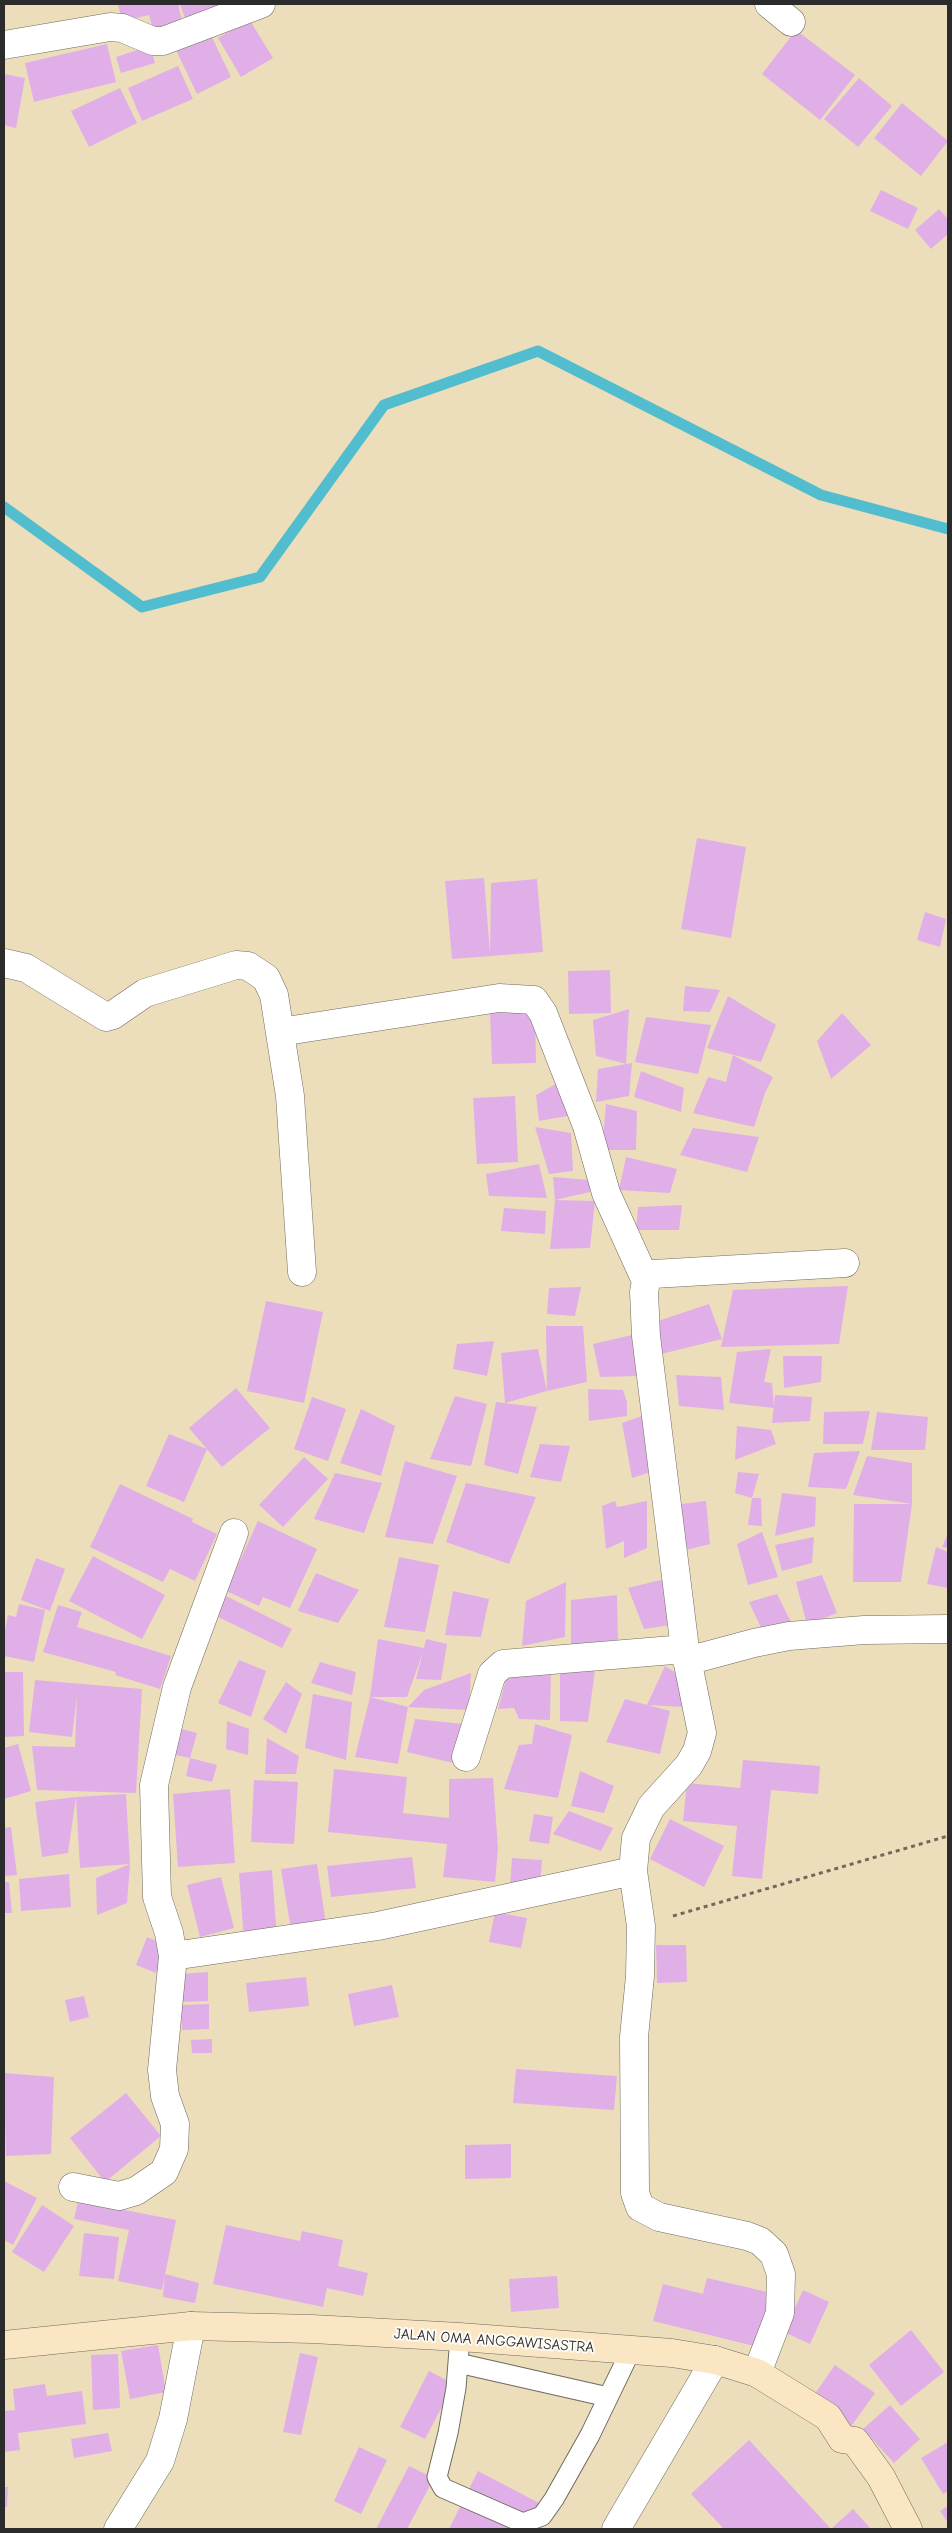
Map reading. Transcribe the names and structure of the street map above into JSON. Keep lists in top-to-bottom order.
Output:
{
  "streets": {
    "main road": ["JALAN OMA ANGGAWISASTRA"]
  }
}
